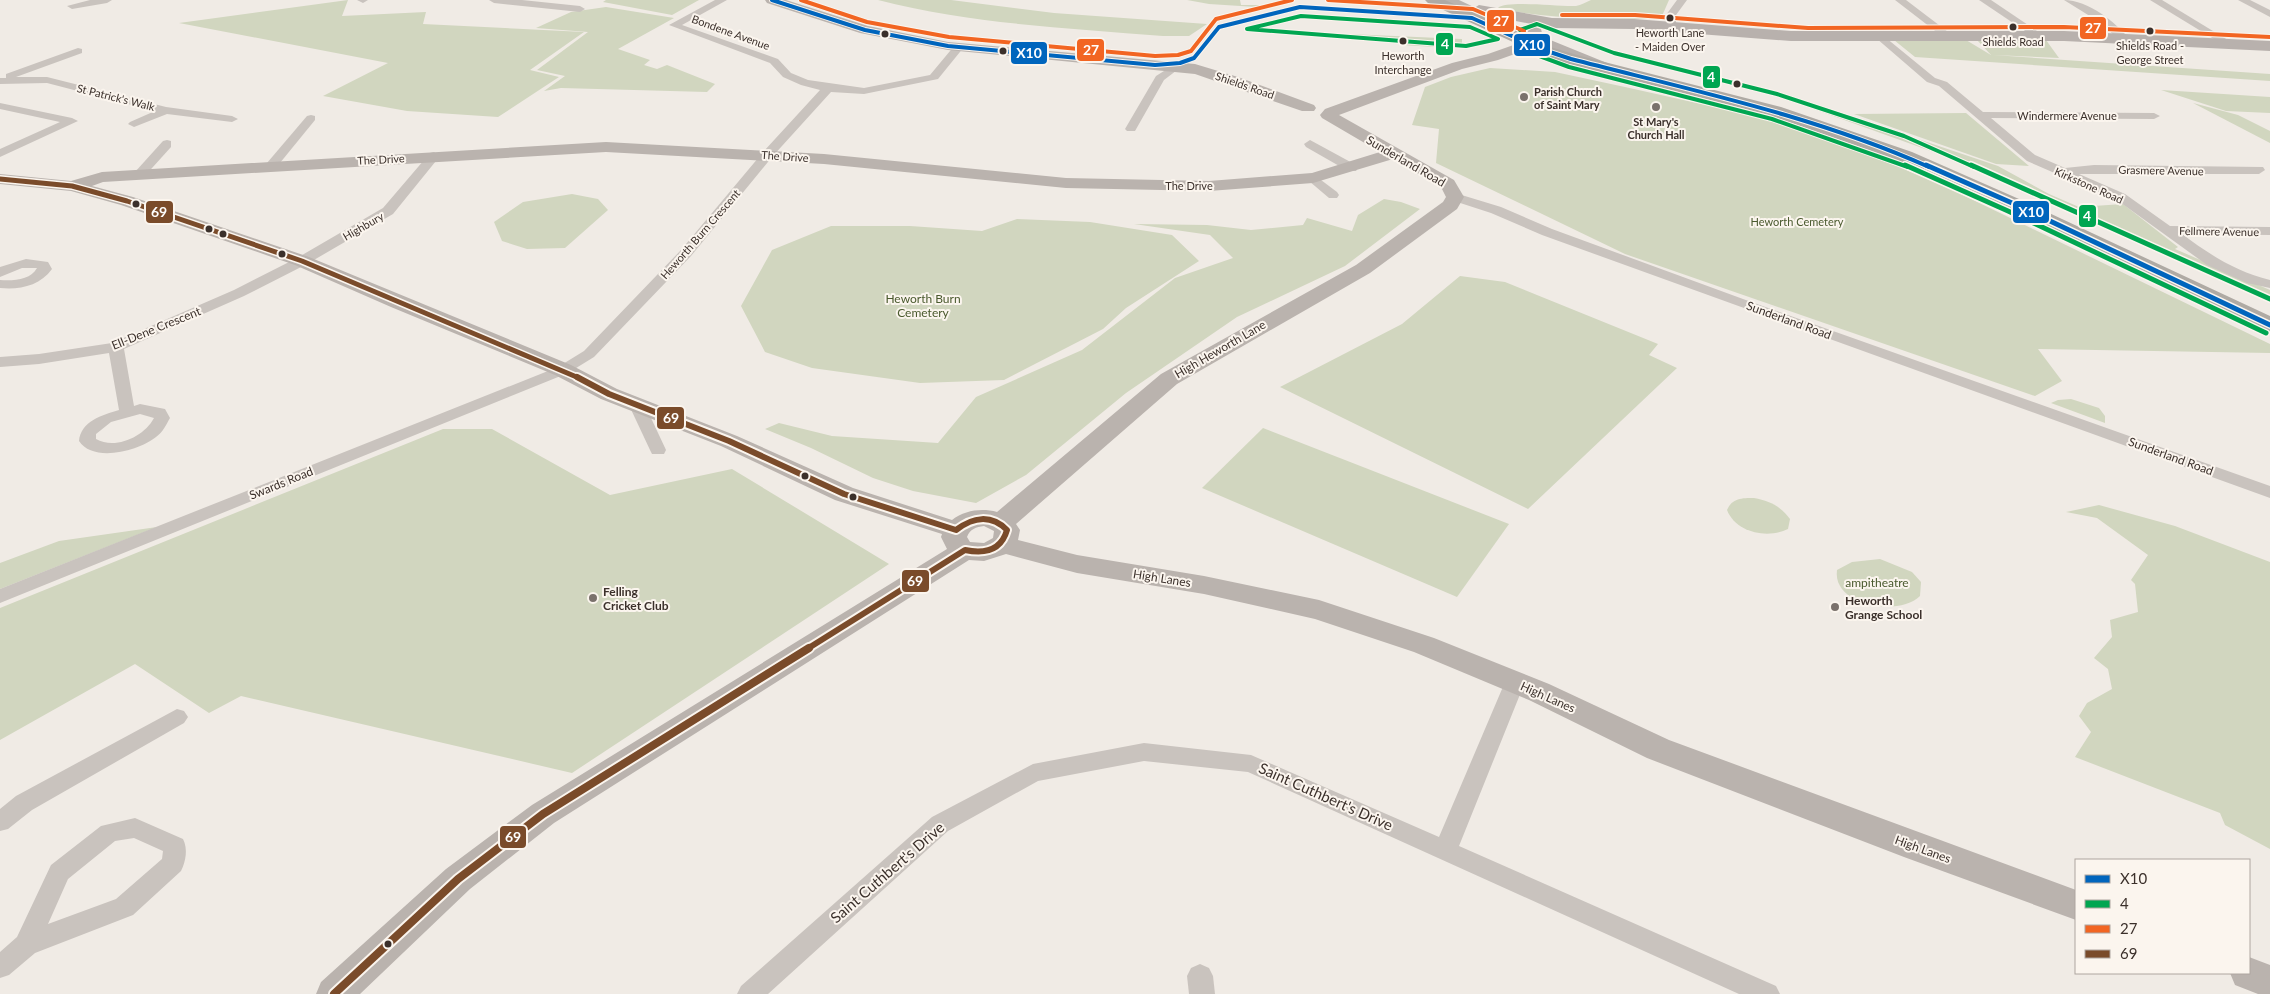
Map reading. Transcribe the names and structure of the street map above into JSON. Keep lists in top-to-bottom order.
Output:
{
  "streets": {
    "street": [
      "Bondene Avenue",
      "Shields Road",
      "St Patrick's Walk",
      "Windermere Avenue",
      "The Drive",
      "Sunderland Road",
      "Grasmere Avenue",
      "Kirkstone Road",
      "Highbury",
      "Fellmere Avenue",
      "Heworth Burn Crescent",
      "Ell-Dene Crescent",
      "High Heworth Lane",
      "Swards Road",
      "High Lanes",
      "Saint Cuthbert's Drive"
    ]
  },
  "crossings": [
    ["Bondene Avenue", "Heworth Burn Crescent"],
    ["Shields Road", "Sunderland Road"],
    ["Windermere Avenue", "Kirkstone Road"],
    ["The Drive", "Sunderland Road"],
    ["The Drive", "Highbury"],
    ["The Drive", "Heworth Burn Crescent"],
    ["Sunderland Road", "High Heworth Lane"],
    ["Grasmere Avenue", "Kirkstone Road"],
    ["Kirkstone Road", "Fellmere Avenue"],
    ["Highbury", "Ell-Dene Crescent"],
    ["Heworth Burn Crescent", "Swards Road"],
    ["High Heworth Lane", "High Lanes"]
  ],
  "parks": ["Heworth Cemetery", "Heworth Burn Cemetery", "ampitheatre"],
  "places": [
    "Heworth Lane - Maiden Over",
    "Shields Road",
    "Shields Road - George Street",
    "Heworth Interchange",
    "Parish Church of Saint Mary",
    "St Mary's Church Hall",
    "Felling Cricket Club",
    "Heworth Grange School"
  ],
  "lines": [
    "transit line X10",
    "transit line 27",
    "transit line 4",
    "transit line 69"
  ],
  "legend": [
    "X10",
    "4",
    "27",
    "69"
  ]
}
